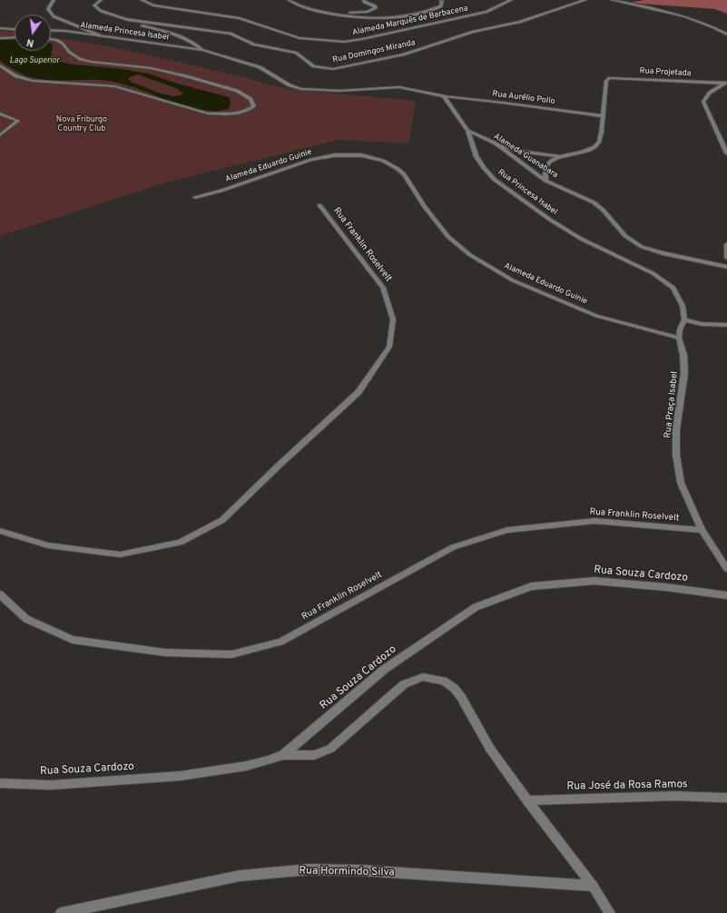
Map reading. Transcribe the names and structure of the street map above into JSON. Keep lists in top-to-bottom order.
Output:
{
  "streets": {
    "street": [
      "Alameda Marquẽs de Barbacena",
      "Alameda Princesa Isabel",
      "Rua Domingos Miranda",
      "Rua Projetada",
      "Rua Aurélio Pollo",
      "Alameda Guanabara",
      "Alameda Eduardo Guinie",
      "Rua Princesa Isabel",
      "Rua Franklin Roselvelt",
      "Rua Praça Isabel",
      "Rua Souza Cardozo",
      "Rua José da Rosa Ramos",
      "Rua Hormindo Silva"
    ]
  },
  "crossings": [
    ["Rua Projetada", "Rua Aurélio Pollo"],
    ["Rua Aurélio Pollo", "Rua Princesa Isabel"],
    ["Alameda Guanabara", "Rua Princesa Isabel"],
    ["Alameda Eduardo Guinie", "Rua Praça Isabel"],
    ["Rua Franklin Roselvelt", "Rua Praça Isabel"]
  ],
  "water": ["Lago Superior"],
  "parks": ["Nova Friburgo Country Club"],
  "north": "bottom"
}
